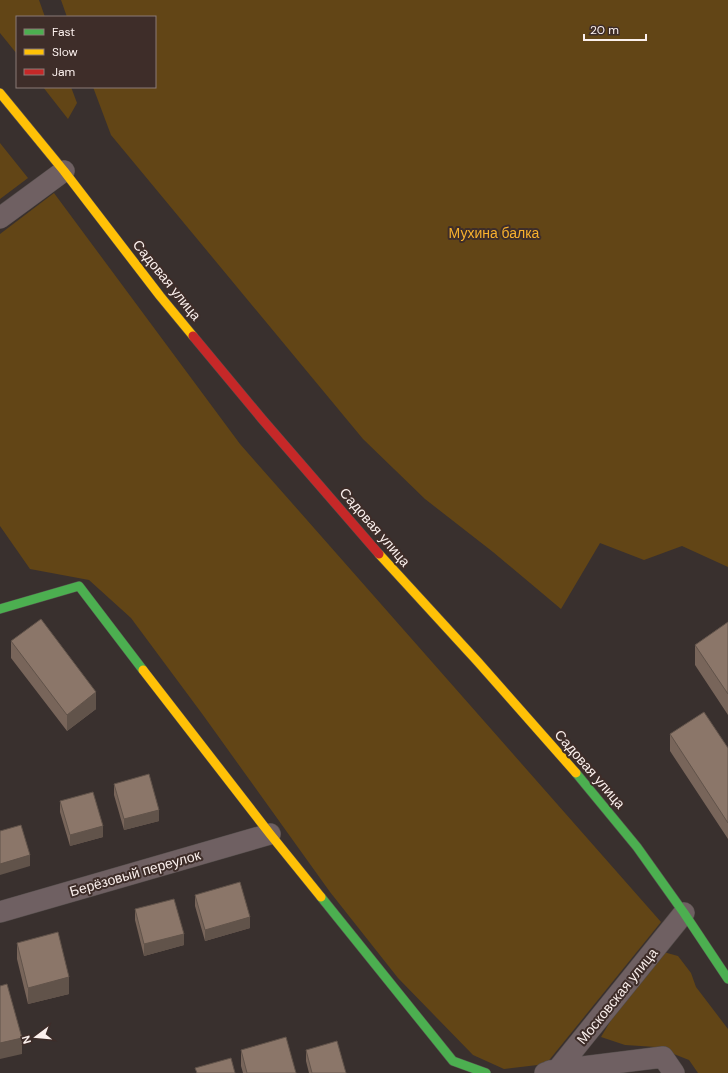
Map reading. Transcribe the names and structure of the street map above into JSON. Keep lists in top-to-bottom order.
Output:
{
  "streets": {
    "main road": ["Садовая улица"],
    "street": ["Берёзовый переулок", "Московская улица"]
  },
  "crossings": [
    ["Садовая улица", "Московская улица"]
  ],
  "parks": ["Мухина балка"],
  "legend": ["Fast", "Slow", "Jam"],
  "scale_bar": "20 m",
  "north": "left"
}
